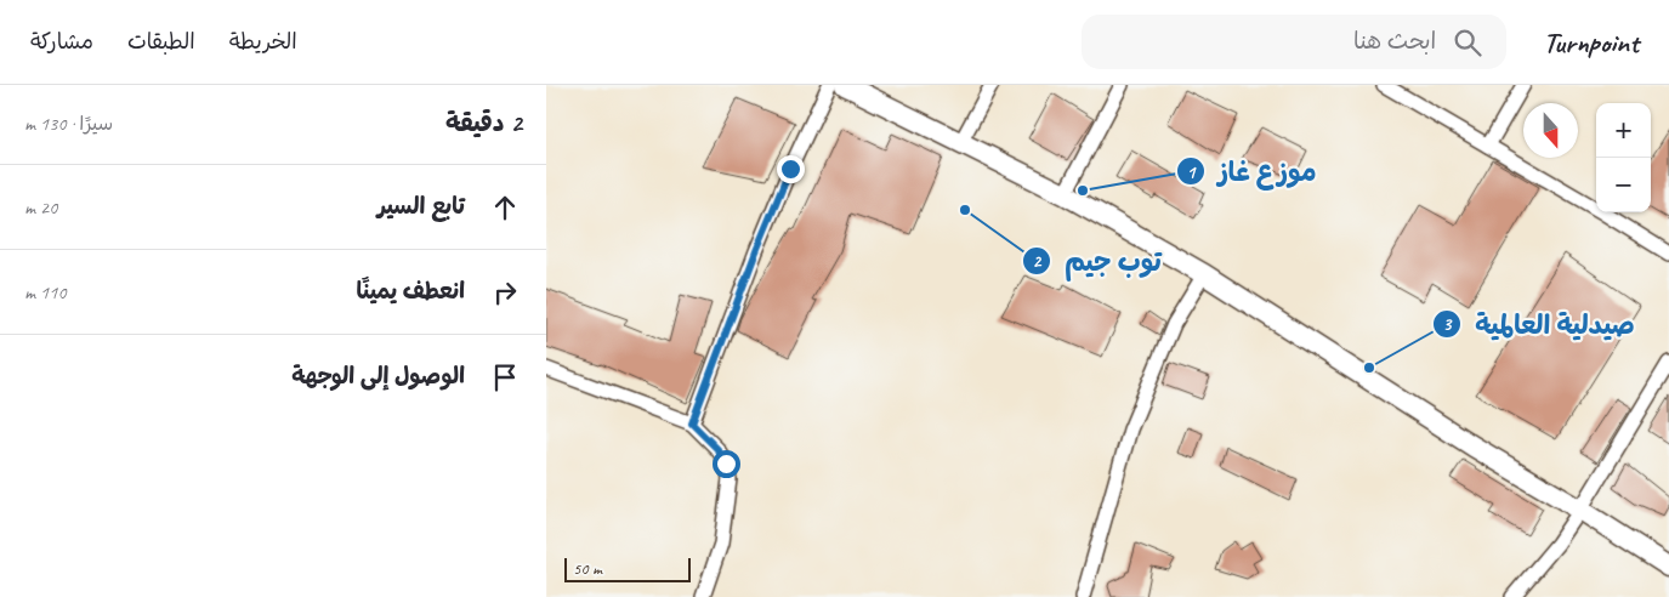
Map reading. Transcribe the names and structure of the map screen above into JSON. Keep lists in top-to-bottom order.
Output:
{
  "places": ["موزع غاز", "توب جيم", "صيدلية العالمية"],
  "scale_bar": "50 m",
  "north": "bottom",
  "page": {
    "header": "Turnpoint",
    "search": "ابحث هنا",
    "nav": ["الخريطة", "الطبقات", "مشاركة"],
    "heading": ["2 دقيقة", "سيرًا · 130 m"],
    "map_buttons": ["+", "−"],
    "list": [
      ["تابع السير", "20 m"],
      ["انعطف يمينًا", "110 m"],
      "الوصول إلى الوجهة"
    ],
    "scale": "50 m"
  }
}
